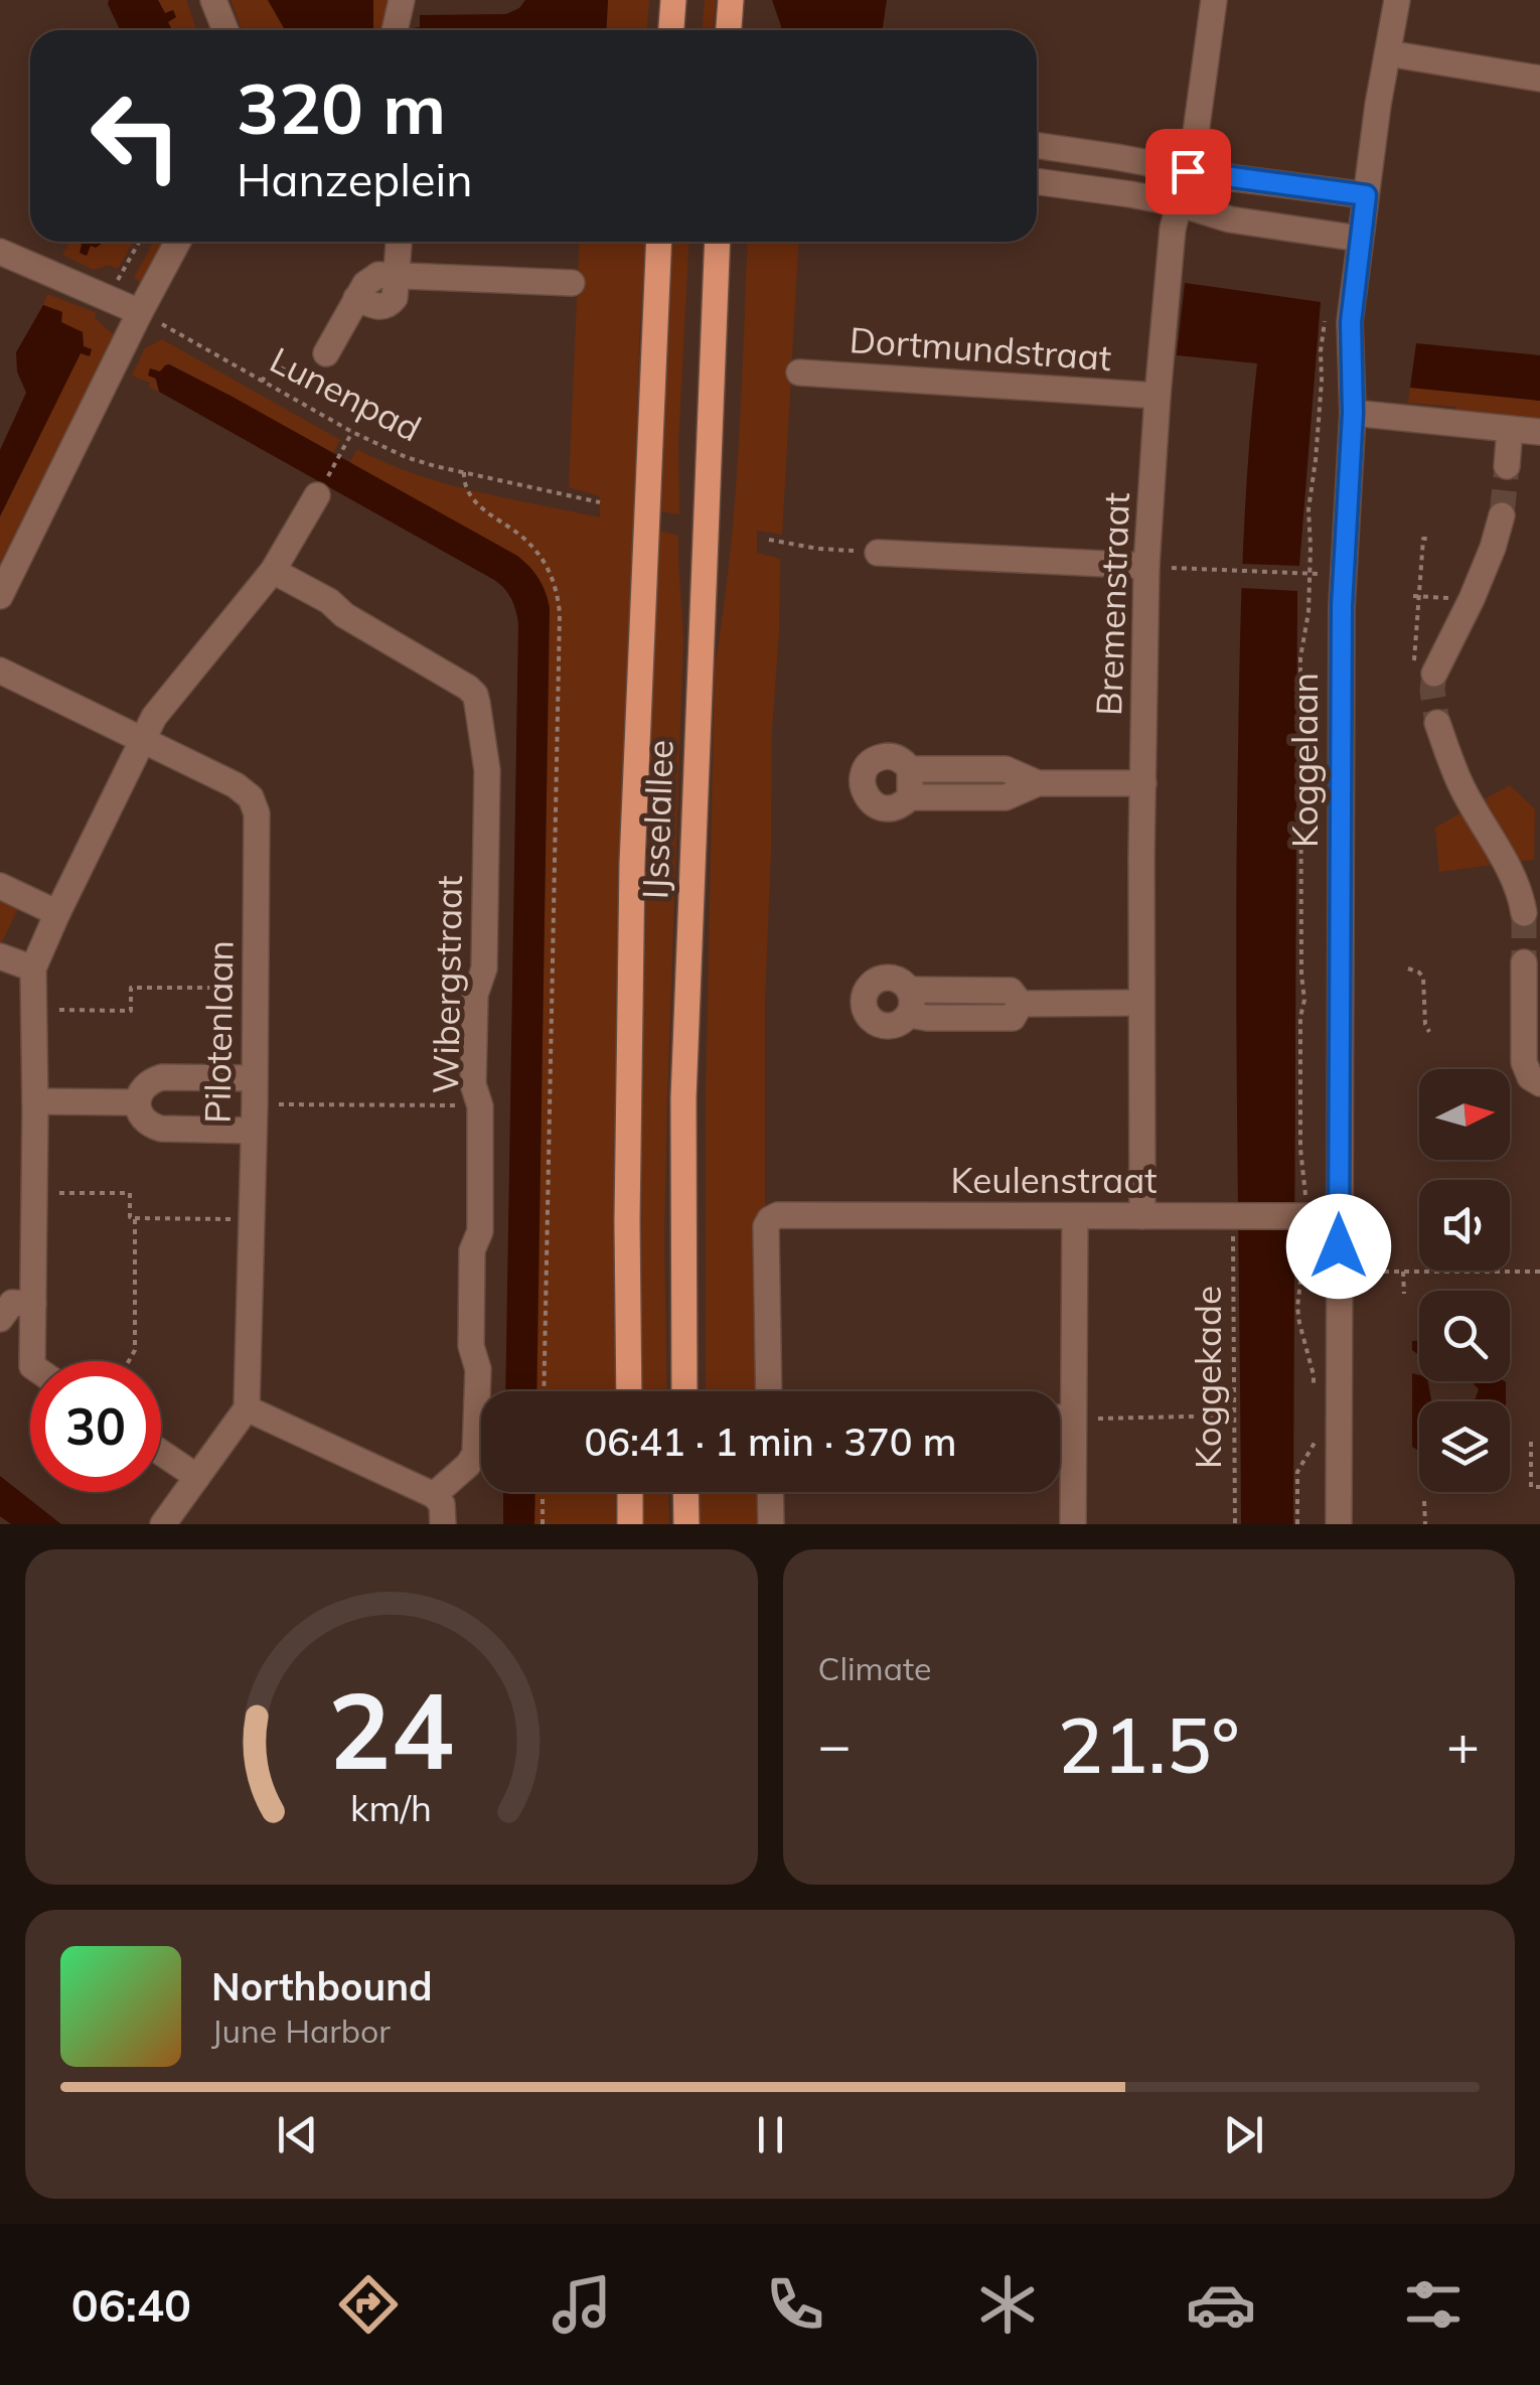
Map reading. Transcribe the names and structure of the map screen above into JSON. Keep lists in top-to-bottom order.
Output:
{
  "streets": {
    "main road": ["IJsselallee"],
    "street": [
      "Dortmundstraat",
      "Bremenstraat",
      "Koggelaan",
      "Wibergstraat",
      "Pilotenlaan",
      "Keulenstraat"
    ],
    "path": ["Lunenpad", "Koggekade"]
  },
  "crossings": [
    ["Dortmundstraat", "Bremenstraat"],
    ["Bremenstraat", "Keulenstraat"],
    ["Koggelaan", "Keulenstraat"],
    ["Keulenstraat", "Koggekade"]
  ],
  "north": "right",
  "page": {
    "turn": ["320 m", "Hanzeplein"],
    "limit": "30",
    "trip": "06:41 · 1 min · 370 m",
    "tile": "Climate",
    "heat": ["−", "21.5°", "+"],
    "song": ["Northbound", "June Harbor"],
    "tabs": "06:40",
    "gauge": ["24", "km/h"]
  }
}
